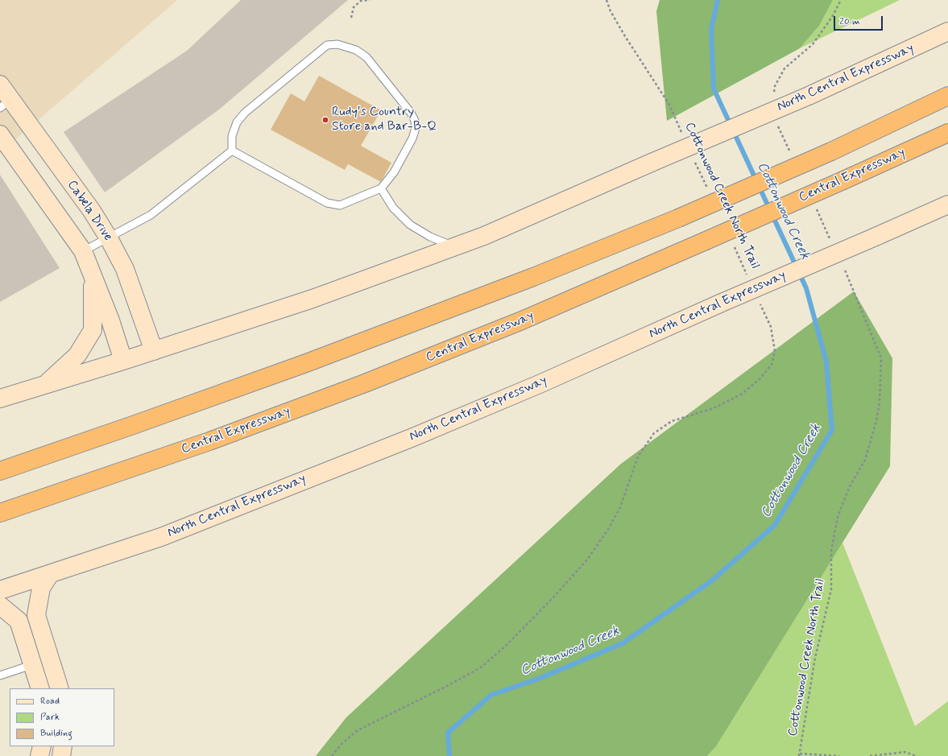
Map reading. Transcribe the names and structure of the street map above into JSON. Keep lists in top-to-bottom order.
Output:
{
  "streets": {
    "highway": ["Central Expressway"],
    "main road": ["North Central Expressway", "Cabela Drive"],
    "path": ["Cottonwood Creek North Trail"]
  },
  "crossings": [
    ["North Central Expressway", "Cabela Drive"]
  ],
  "water": ["Cottonwood Creek"],
  "places": ["Rudy's Country Store and Bar-B-Q"],
  "legend": ["Road", "Park", "Building"],
  "scale_bar": "20 m"
}
